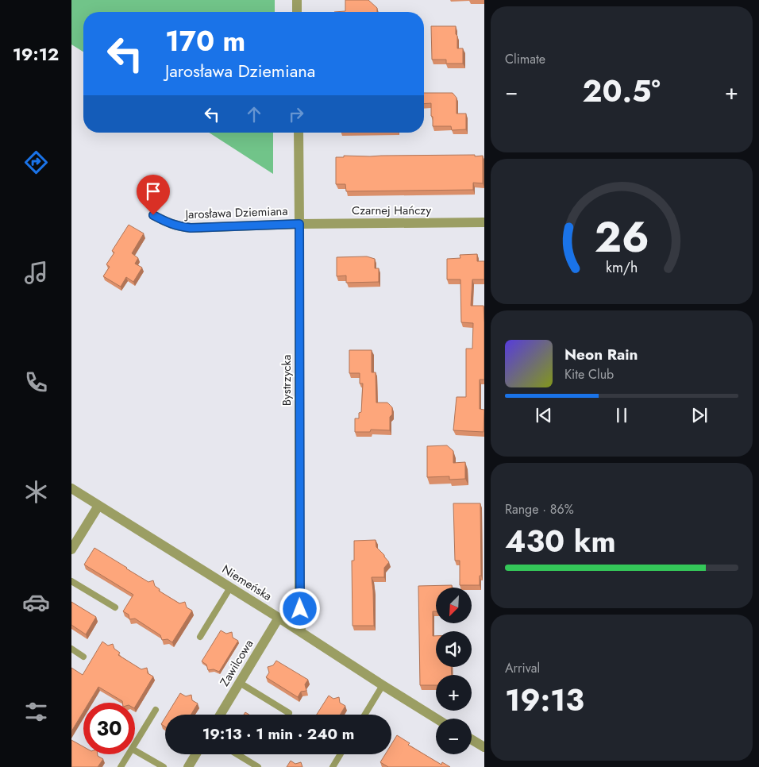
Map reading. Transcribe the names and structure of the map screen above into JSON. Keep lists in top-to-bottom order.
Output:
{
  "streets": {
    "street": [
      "Czarnej Hańczy",
      "Jarosława Dziemiana",
      "Bystrzycka",
      "Niemeńska",
      "Zawilcowa"
    ]
  },
  "crossings": [
    ["Czarnej Hańczy", "Jarosława Dziemiana"],
    ["Czarnej Hańczy", "Bystrzycka"],
    ["Jarosława Dziemiana", "Bystrzycka"],
    ["Bystrzycka", "Niemeńska"],
    ["Niemeńska", "Zawilcowa"]
  ],
  "north": "bottom left",
  "page": {
    "tabs": "19:12",
    "tile": [
      "Climate",
      ["Range · 86%", "430 km"],
      ["Arrival", "19:13"]
    ],
    "turn": ["170 m", "Jarosława Dziemiana"],
    "heat": ["−", "20.5°", "+"],
    "song": ["Neon Rain", "Kite Club"],
    "map_buttons": ["+", "−"],
    "limit": "30",
    "trip": "19:13 · 1 min · 240 m",
    "gauge": ["26", "km/h"]
  }
}
